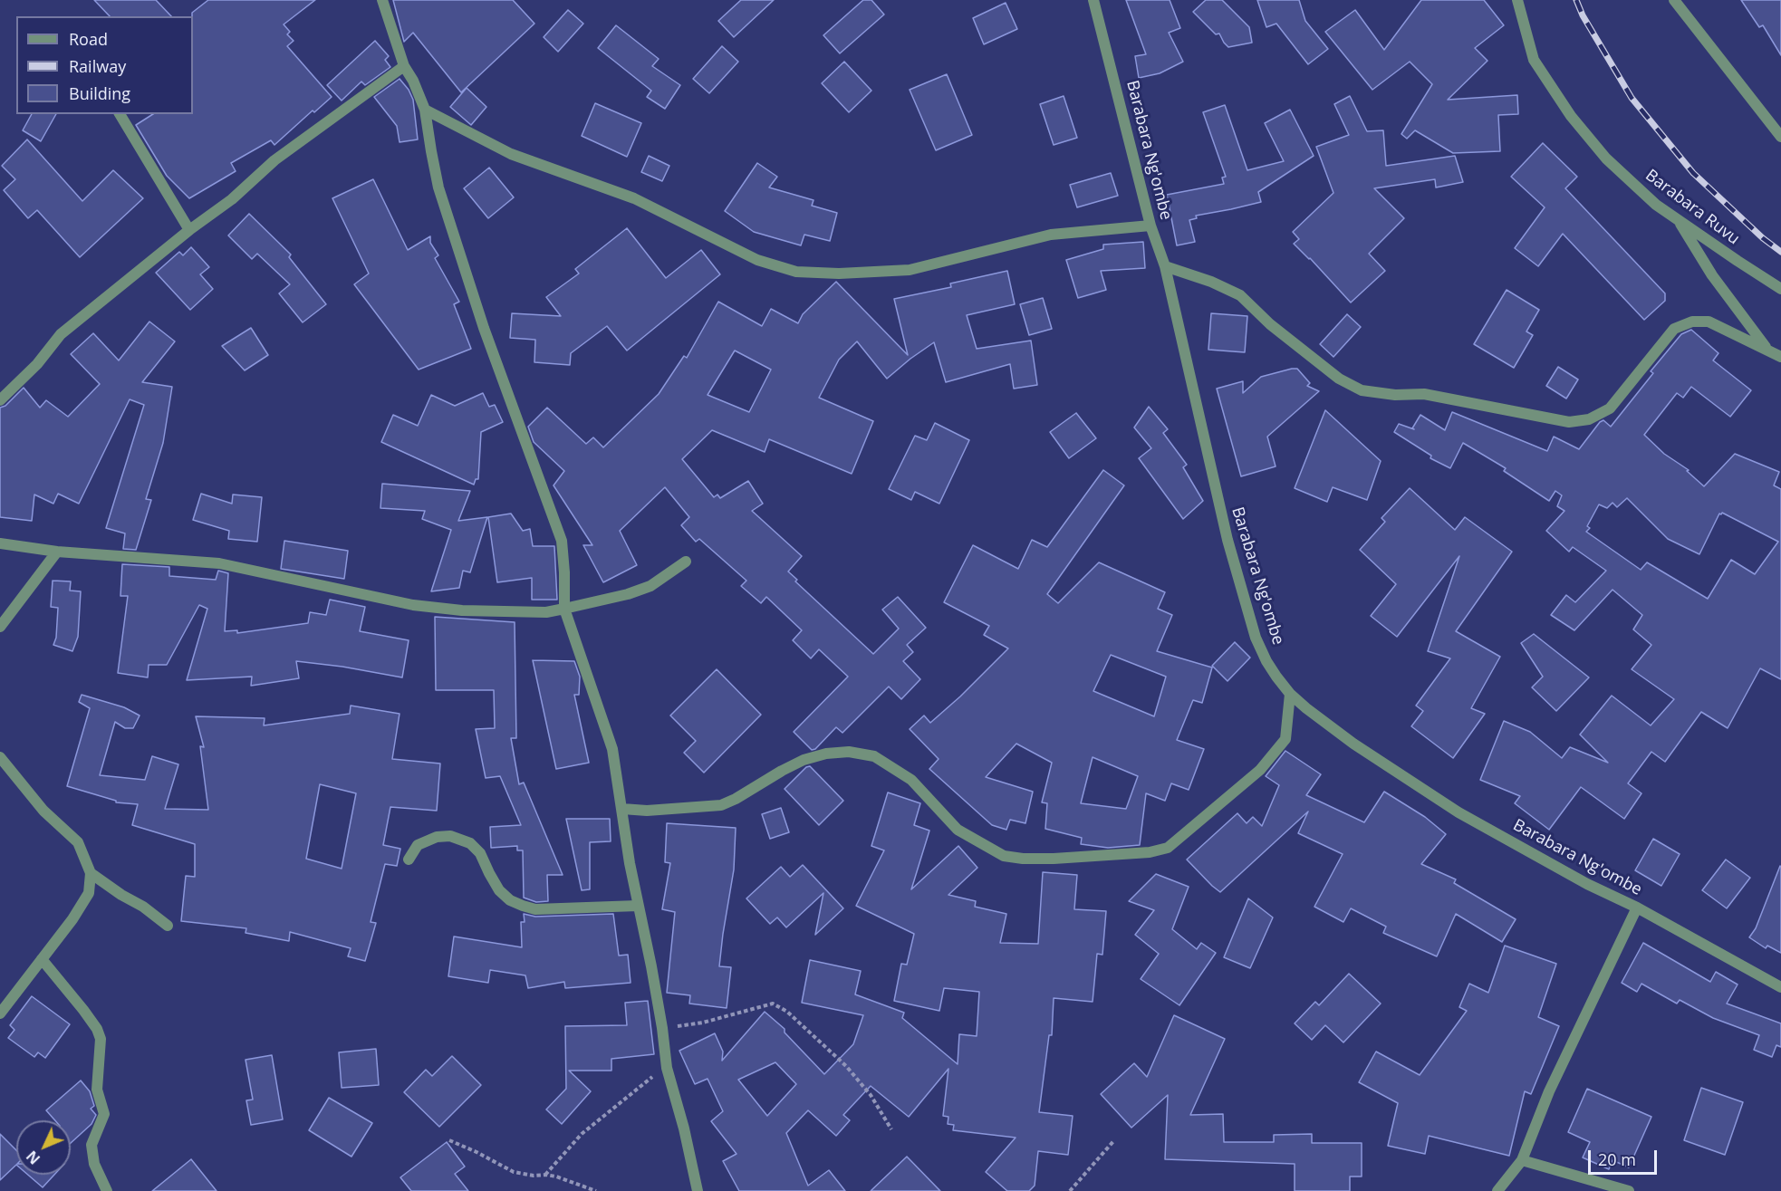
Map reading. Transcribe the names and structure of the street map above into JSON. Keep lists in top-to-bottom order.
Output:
{
  "streets": {
    "street": ["Barabara Ng'ombe", "Barabara Ruvu"]
  },
  "legend": ["Road", "Railway", "Building"],
  "scale_bar": "20 m",
  "north": "bottom left"
}
